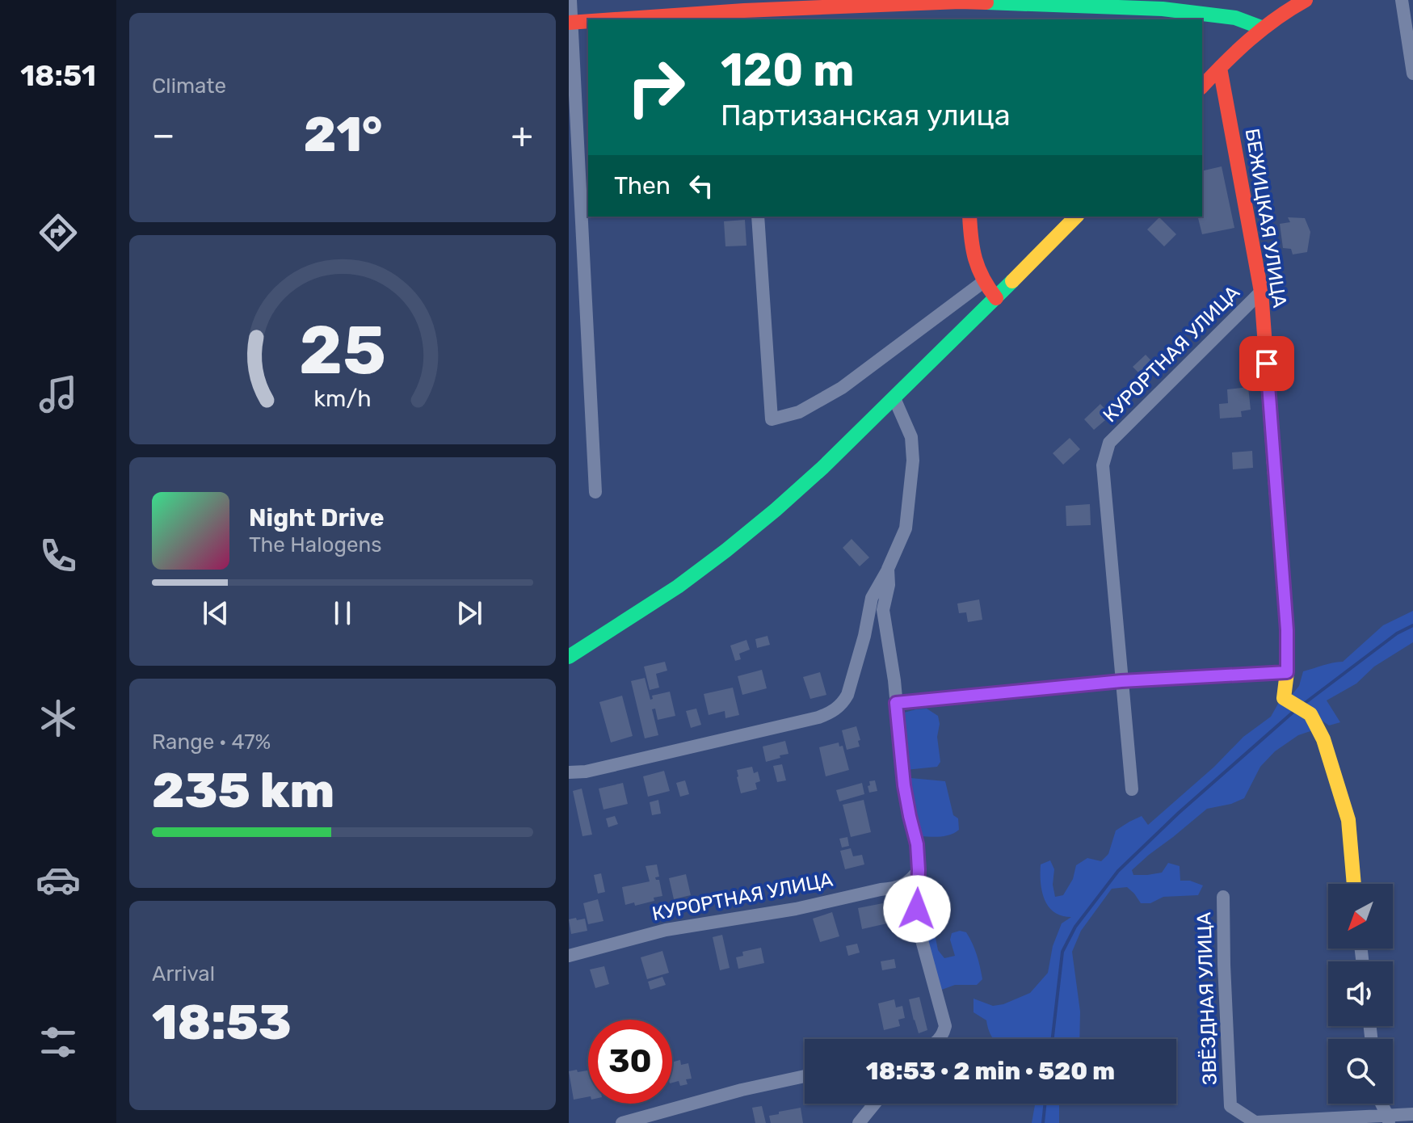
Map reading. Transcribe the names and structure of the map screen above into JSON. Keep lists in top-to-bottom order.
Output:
{
  "streets": {
    "street": ["БЕЖИЦКАЯ УЛИЦА", "КУРОРТНАЯ УЛИЦА", "ЗВЁЗДНАЯ УЛИЦА"]
  },
  "crossings": [
    ["БЕЖИЦКАЯ УЛИЦА", "КУРОРТНАЯ УЛИЦА"]
  ],
  "north": "bottom left",
  "page": {
    "tabs": "18:51",
    "tile": [
      "Climate",
      ["Range · 47%", "235 km"],
      ["Arrival", "18:53"]
    ],
    "turn": ["120 m", "Партизанская улица"],
    "heat": ["−", "21°", "+"],
    "then": "Then",
    "song": ["Night Drive", "The Halogens"],
    "limit": "30",
    "trip": "18:53 · 2 min · 520 m",
    "gauge": ["25", "km/h"]
  }
}
